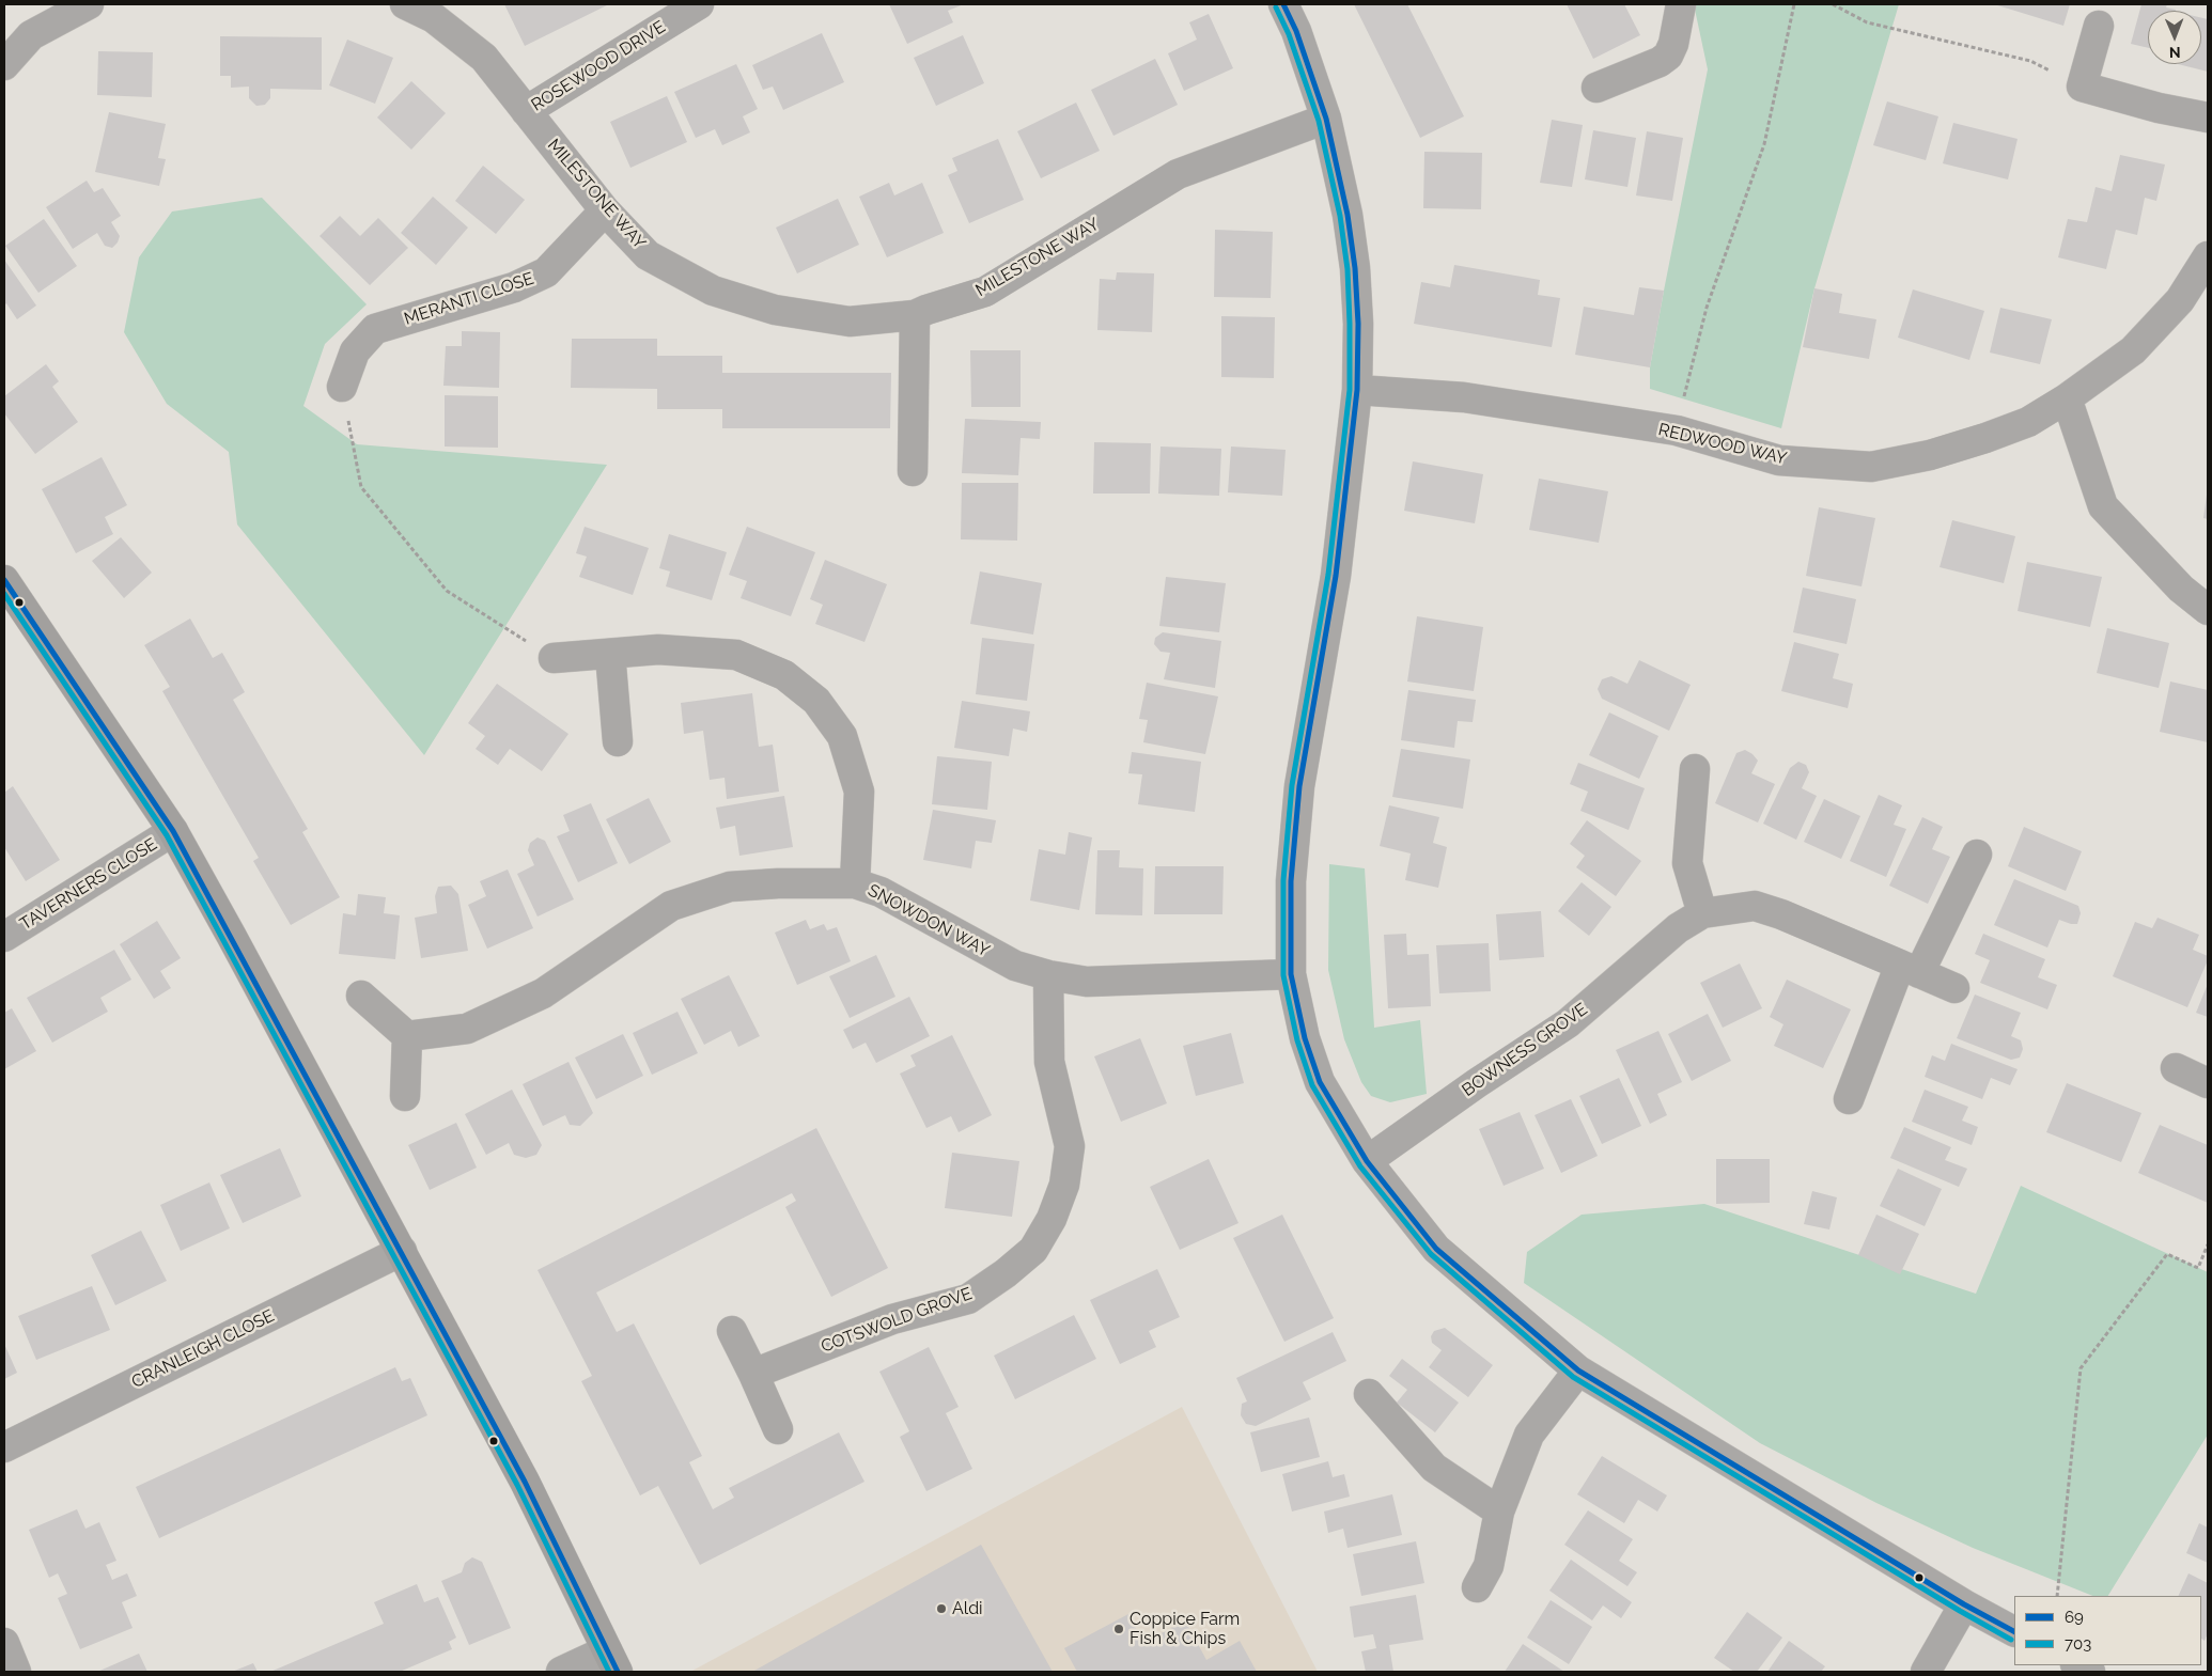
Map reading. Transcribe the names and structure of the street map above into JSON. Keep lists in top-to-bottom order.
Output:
{
  "streets": {
    "street": [
      "ROSEWOOD DRIVE",
      "MILESTONE WAY",
      "MERANTI CLOSE",
      "REDWOOD WAY",
      "TAVERNERS CLOSE",
      "SNOWDON WAY",
      "BOWNESS GROVE",
      "COTSWOLD GROVE",
      "CRANLEIGH CLOSE"
    ]
  },
  "crossings": [
    ["ROSEWOOD DRIVE", "MILESTONE WAY"],
    ["MILESTONE WAY", "MERANTI CLOSE"],
    ["SNOWDON WAY", "COTSWOLD GROVE"]
  ],
  "places": ["Aldi", "Coppice Farm Fish & Chips"],
  "lines": ["transit line 69", "transit line 703"],
  "legend": ["69", "703"],
  "north": "bottom"
}
